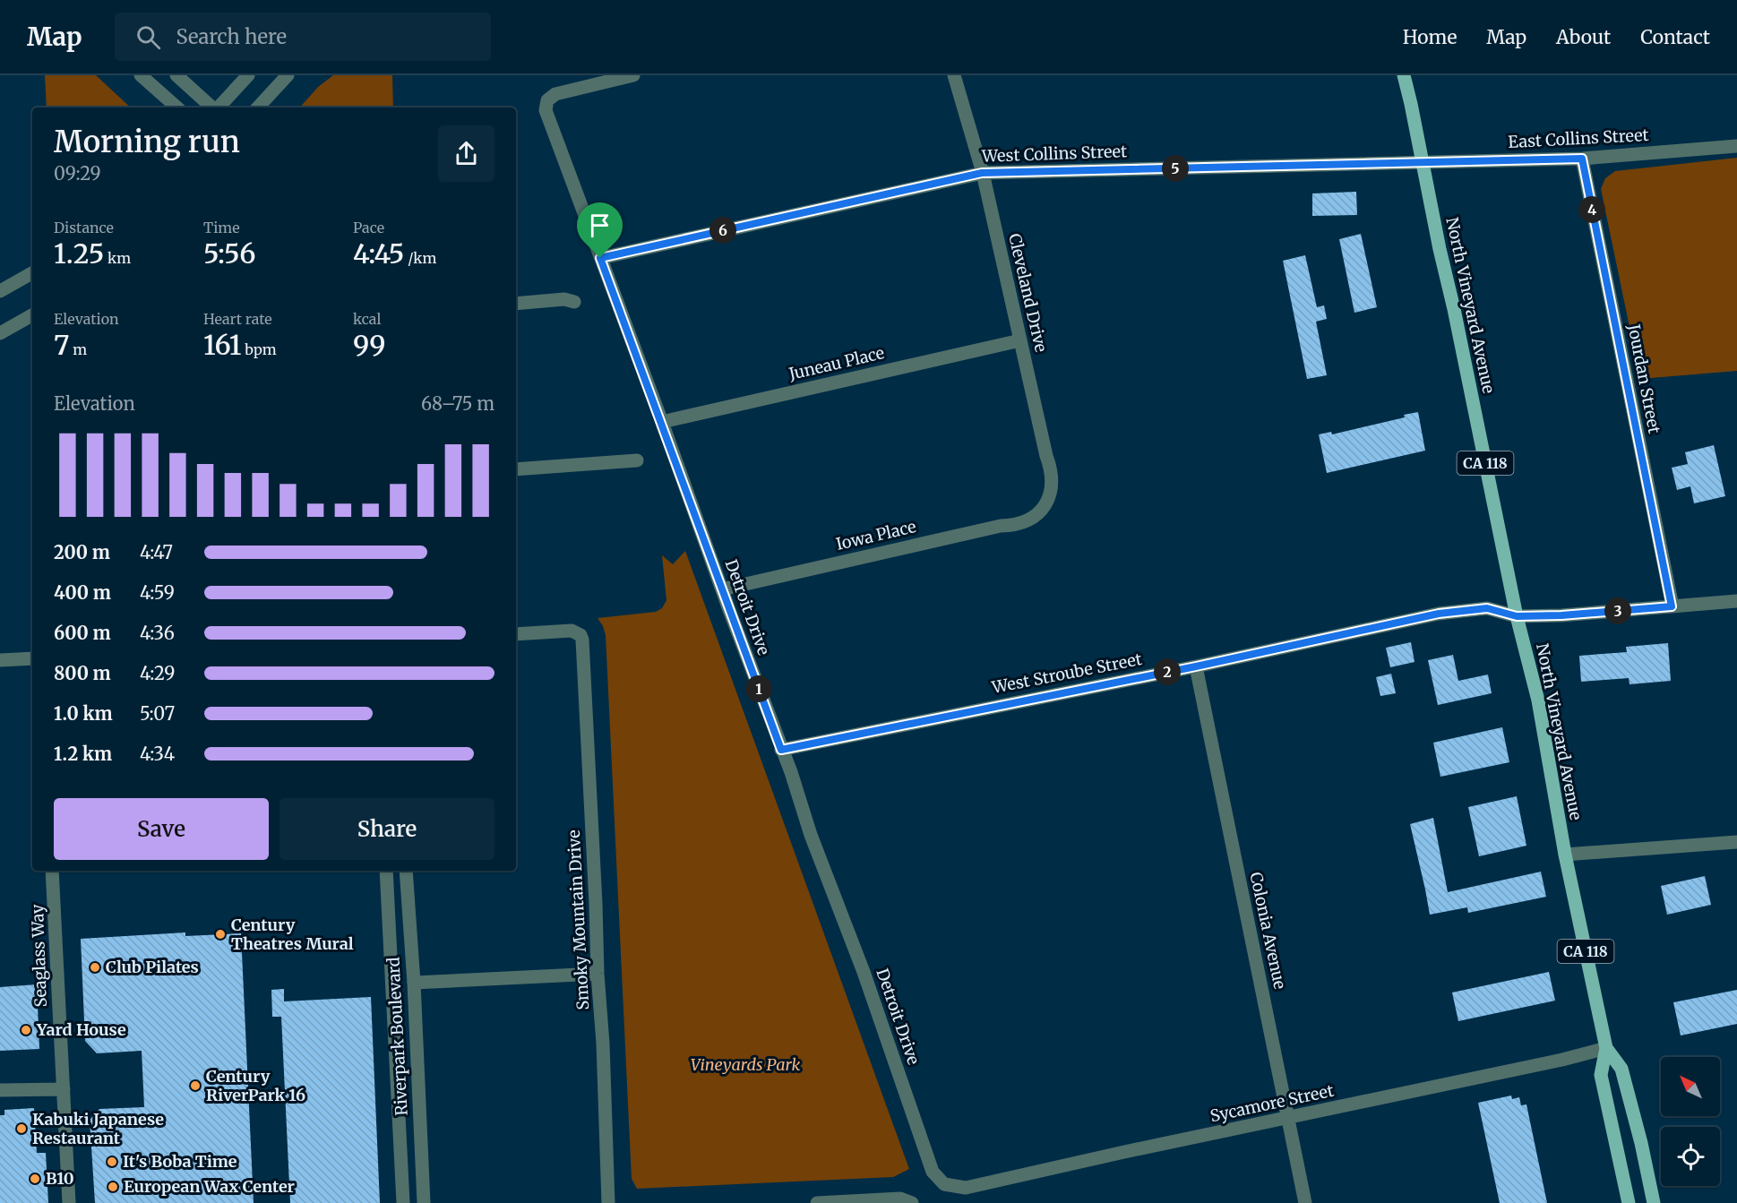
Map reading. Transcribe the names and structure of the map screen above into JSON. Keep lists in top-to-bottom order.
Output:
{
  "streets": {
    "main road": ["North Vineyard Avenue", "CA 118"],
    "street": [
      "East Collins Street",
      "West Collins Street",
      "Cleveland Drive",
      "Juneau Place",
      "Jourdan Street",
      "Iowa Place",
      "Detroit Drive",
      "West Stroube Street",
      "Smoky Mountain Drive",
      "Colonia Avenue",
      "Seaglass Way",
      "Riverpark Boulevard",
      "Sycamore Street"
    ]
  },
  "crossings": [
    ["East Collins Street", "West Collins Street"],
    ["East Collins Street", "North Vineyard Avenue"],
    ["East Collins Street", "Jourdan Street"],
    ["West Collins Street", "Cleveland Drive"],
    ["West Collins Street", "North Vineyard Avenue"],
    ["West Collins Street", "Detroit Drive"],
    ["Cleveland Drive", "Juneau Place"],
    ["Cleveland Drive", "Iowa Place"],
    ["North Vineyard Avenue", "West Stroube Street"],
    ["North Vineyard Avenue", "Sycamore Street"],
    ["Juneau Place", "Detroit Drive"],
    ["Jourdan Street", "West Stroube Street"],
    ["Iowa Place", "Detroit Drive"],
    ["Detroit Drive", "West Stroube Street"],
    ["Detroit Drive", "Sycamore Street"],
    ["West Stroube Street", "Colonia Avenue"],
    ["Colonia Avenue", "Sycamore Street"]
  ],
  "parks": ["Vineyards Park"],
  "places": [
    "Century Theatres Mural",
    "Club Pilates",
    "Yard House",
    "Century RiverPark 16",
    "Kabuki Japanese Restaurant",
    "It's Boba Time",
    "B10",
    "European Wax Center"
  ],
  "north": "top left",
  "page": {
    "header": "Map",
    "search": "Search here",
    "nav": [
      "Home",
      "Map",
      "About",
      "Contact"
    ],
    "heading": ["Morning run", "09:29"],
    "pins": [
      "5",
      "4",
      "6",
      "3",
      "2",
      "1"
    ],
    "stats": [
      ["Distance", "1.25 km"],
      ["Time", "5:56"],
      ["Pace", "4:45 /km"],
      ["Elevation", "7 m"],
      ["Heart rate", "161 bpm"],
      ["kcal", "99"]
    ],
    "chart": ["Elevation", "68–75 m"],
    "list": [
      {
        "name": "200 m",
        "note": "4:47"
      },
      {
        "name": "400 m",
        "note": "4:59"
      },
      {
        "name": "600 m",
        "note": "4:36"
      },
      {
        "name": "800 m",
        "note": "4:29"
      },
      {
        "name": "1.0 km",
        "note": "5:07"
      },
      {
        "name": "1.2 km",
        "note": "4:34"
      }
    ],
    "buttons": ["Save", "Share"]
  }
}
